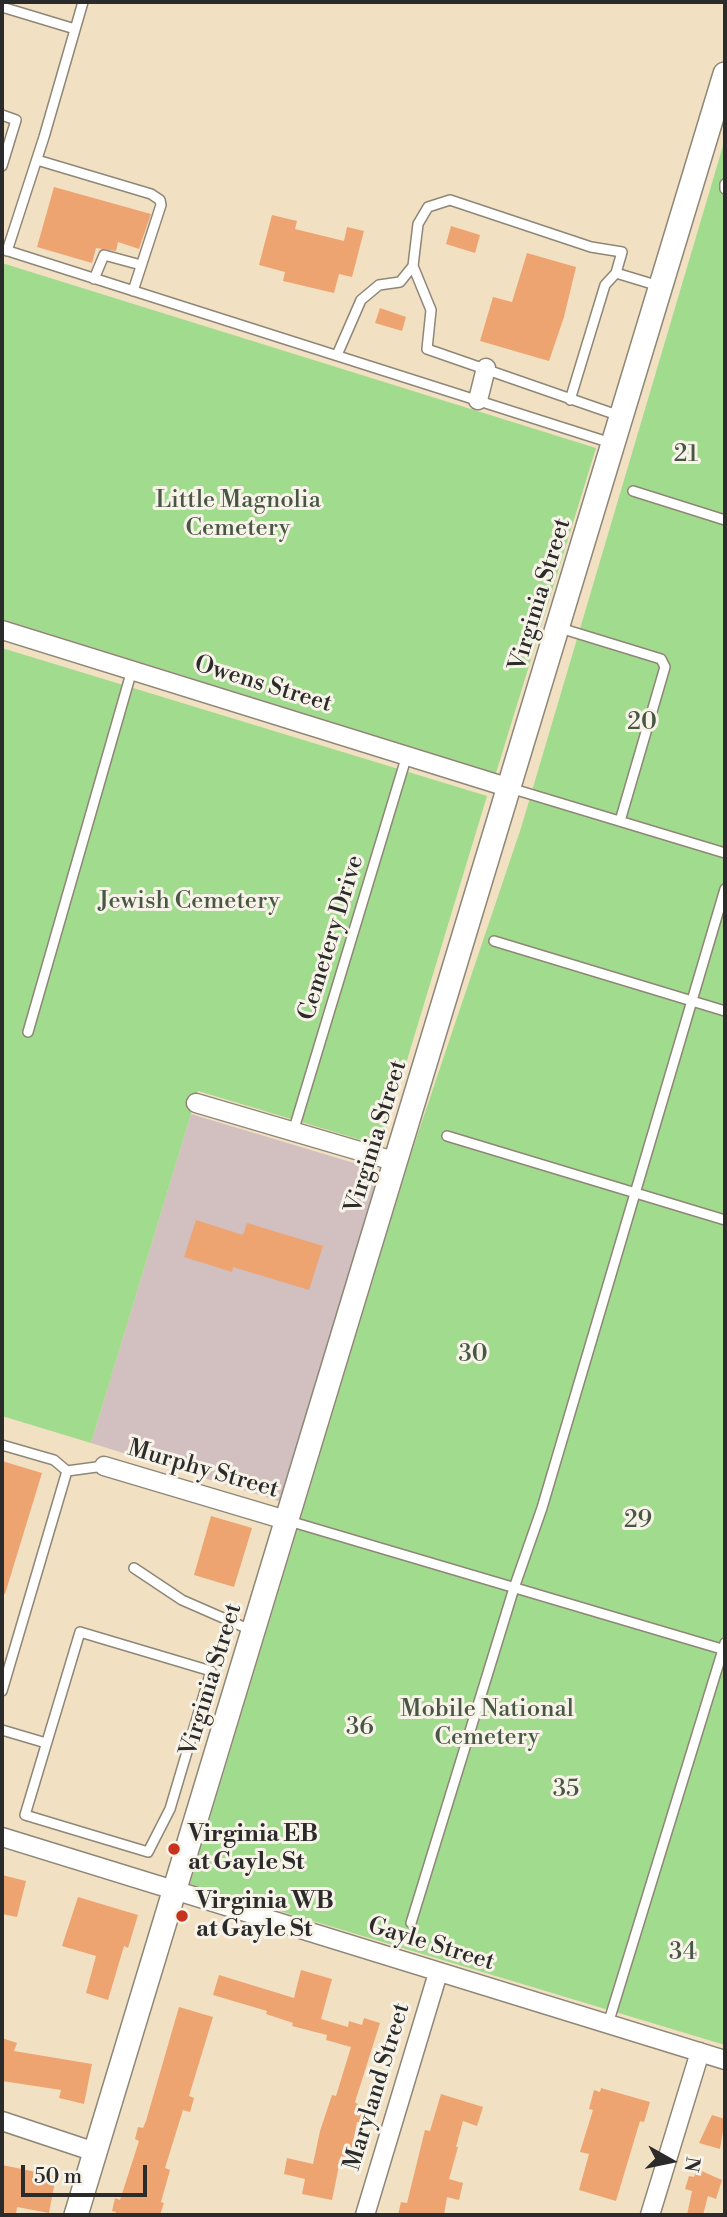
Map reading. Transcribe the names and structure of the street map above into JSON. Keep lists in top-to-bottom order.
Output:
{
  "streets": {
    "street": [
      "Virginia Street",
      "Owens Street",
      "Murphy Street",
      "Gayle Street",
      "Maryland Street"
    ],
    "lane": ["Cemetery Drive"]
  },
  "crossings": [
    ["Virginia Street", "Owens Street"],
    ["Virginia Street", "Murphy Street"],
    ["Virginia Street", "Gayle Street"],
    ["Owens Street", "Cemetery Drive"],
    ["Gayle Street", "Maryland Street"]
  ],
  "parks": [
    "21",
    "Little Magnolia Cemetery",
    "20",
    "Jewish Cemetery",
    "30",
    "29",
    "Mobile National Cemetery",
    "36",
    "35",
    "34"
  ],
  "places": ["Virginia EB at Gayle St", "Virginia WB at Gayle St"],
  "scale_bar": "50 m",
  "north": "right"
}
